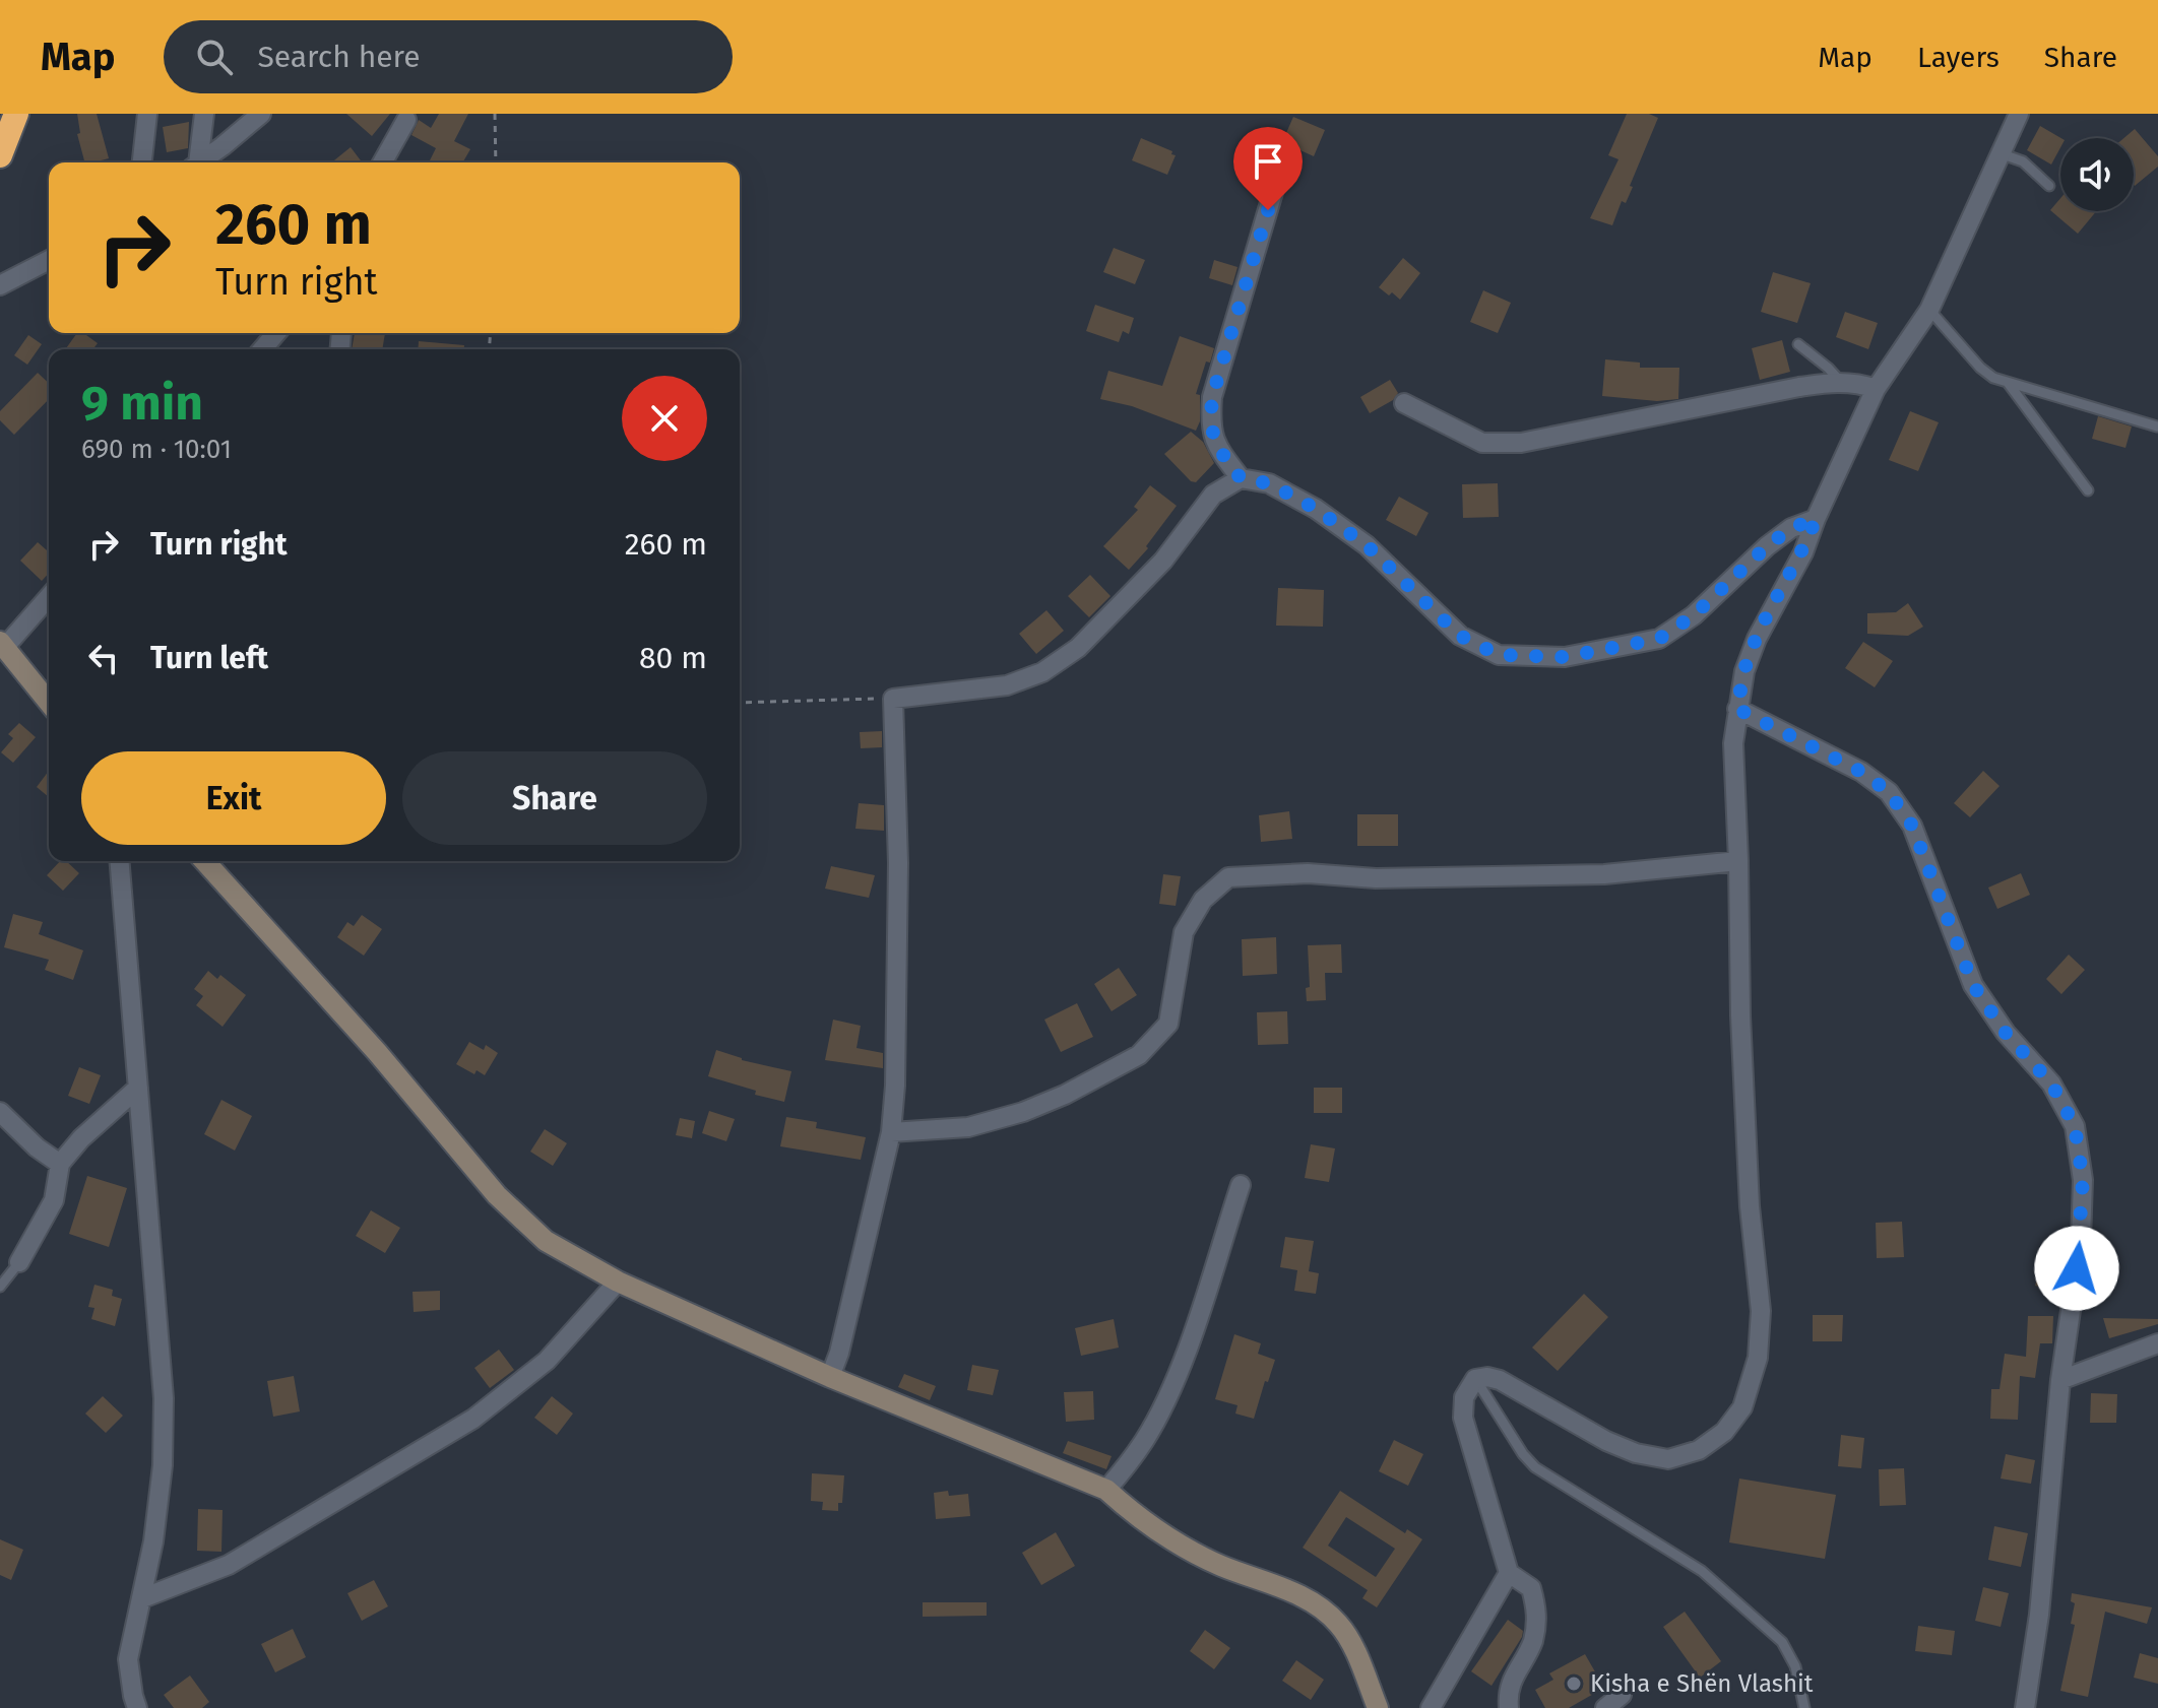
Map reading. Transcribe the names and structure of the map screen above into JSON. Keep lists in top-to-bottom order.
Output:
{
  "places": ["Kisha e Shën Vlashit"],
  "page": {
    "header": "Map",
    "search": "Search here",
    "nav": ["Map", "Layers", "Share"],
    "turn": ["260 m", "Turn right"],
    "heading": ["9 min", "690 m · 10:01"],
    "list": [
      {
        "name": "Turn right",
        "value": "260 m"
      },
      {
        "name": "Turn left",
        "value": "80 m"
      }
    ],
    "buttons": ["Exit", "Share"]
  }
}
